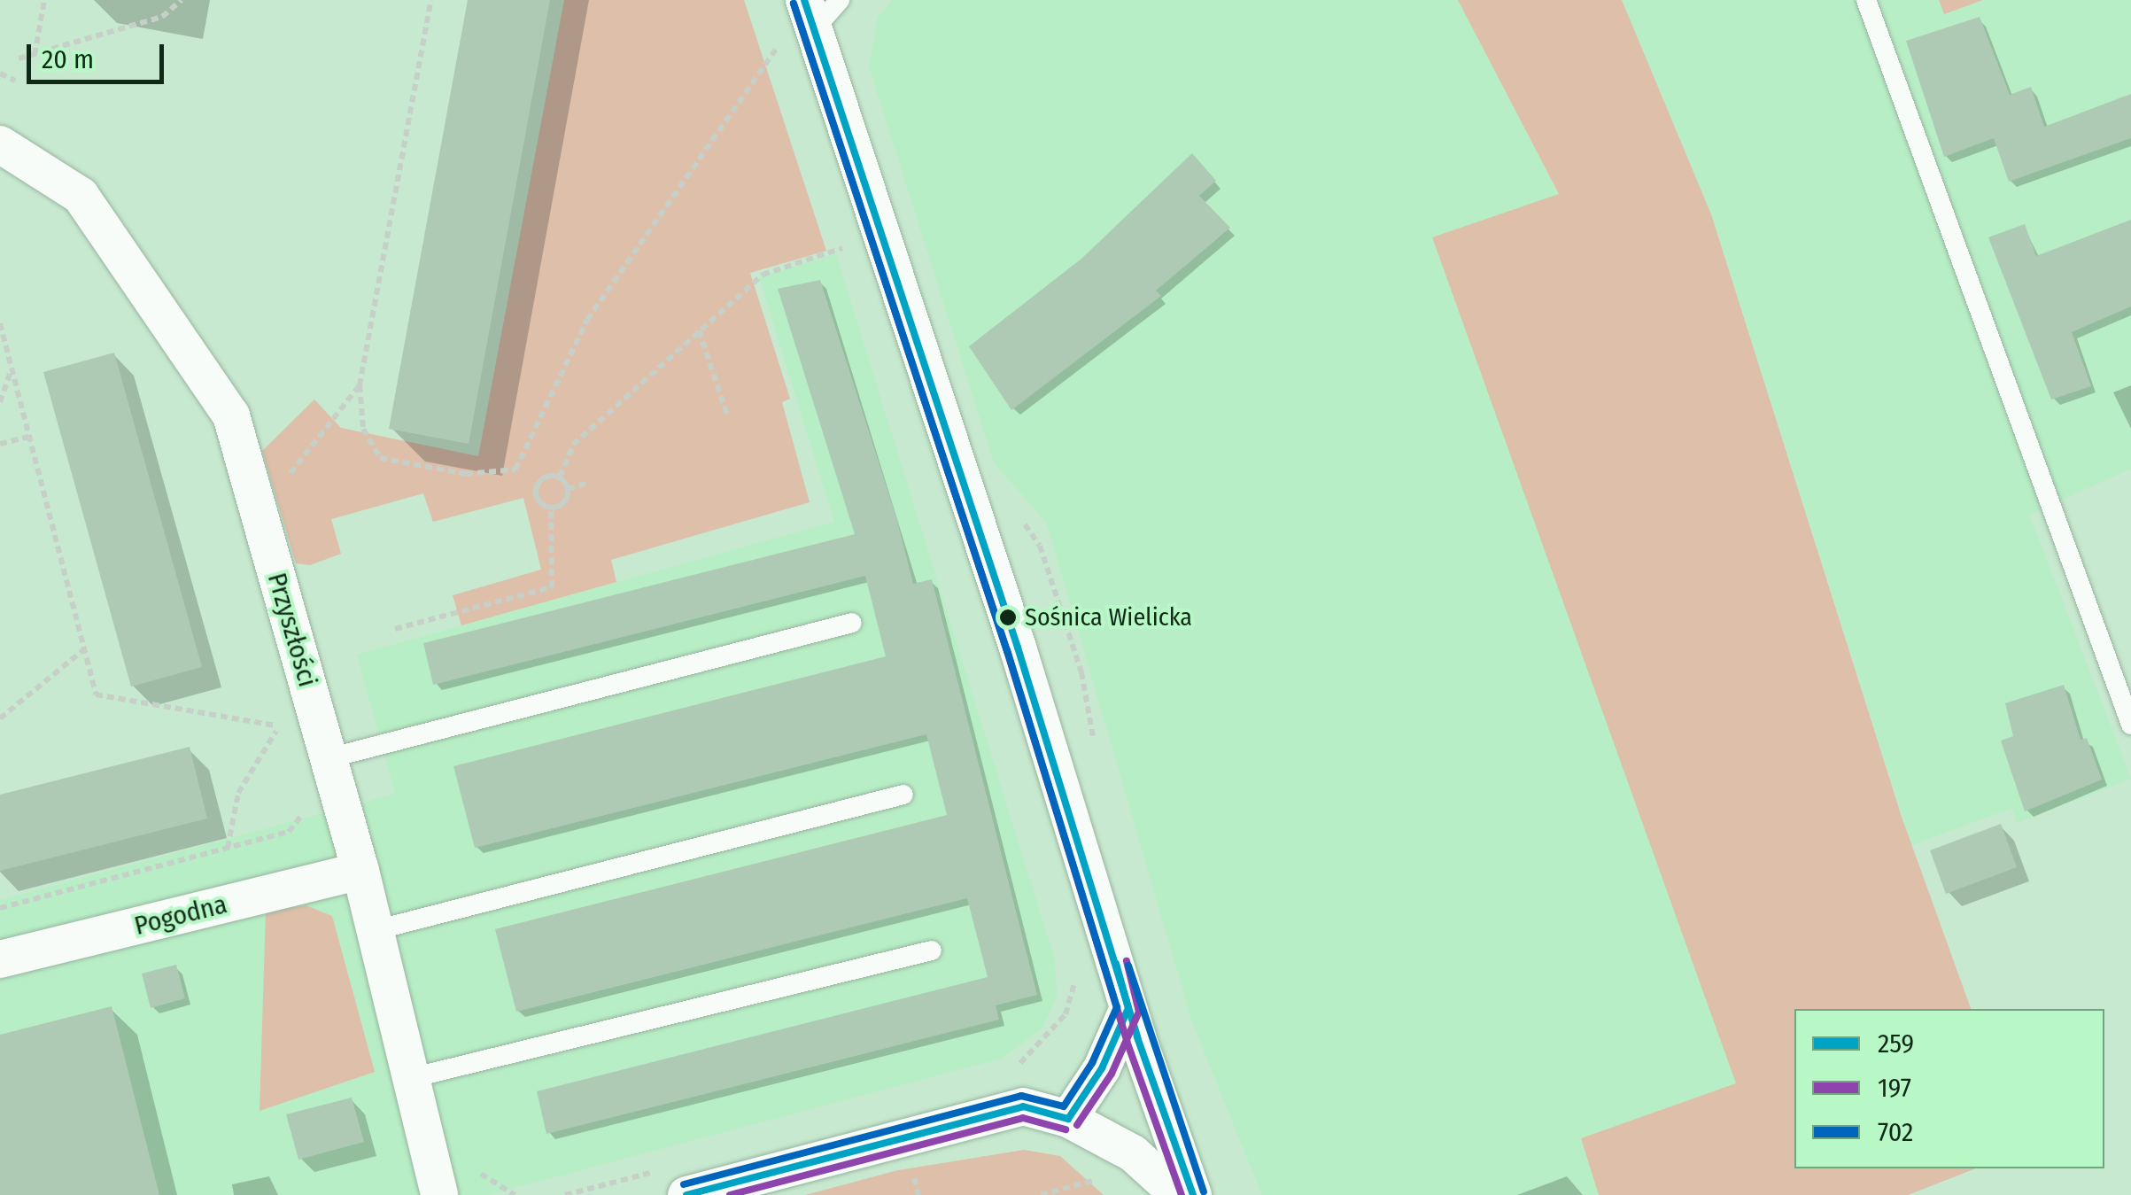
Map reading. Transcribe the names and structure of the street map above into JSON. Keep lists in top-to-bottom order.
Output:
{
  "streets": {
    "street": ["Przyszłości", "Pogodna"]
  },
  "crossings": [
    ["Przyszłości", "Pogodna"]
  ],
  "places": ["Sośnica Wielicka"],
  "lines": ["transit line 259", "transit line 197", "transit line 702"],
  "legend": ["259", "197", "702"],
  "scale_bar": "20 m"
}
